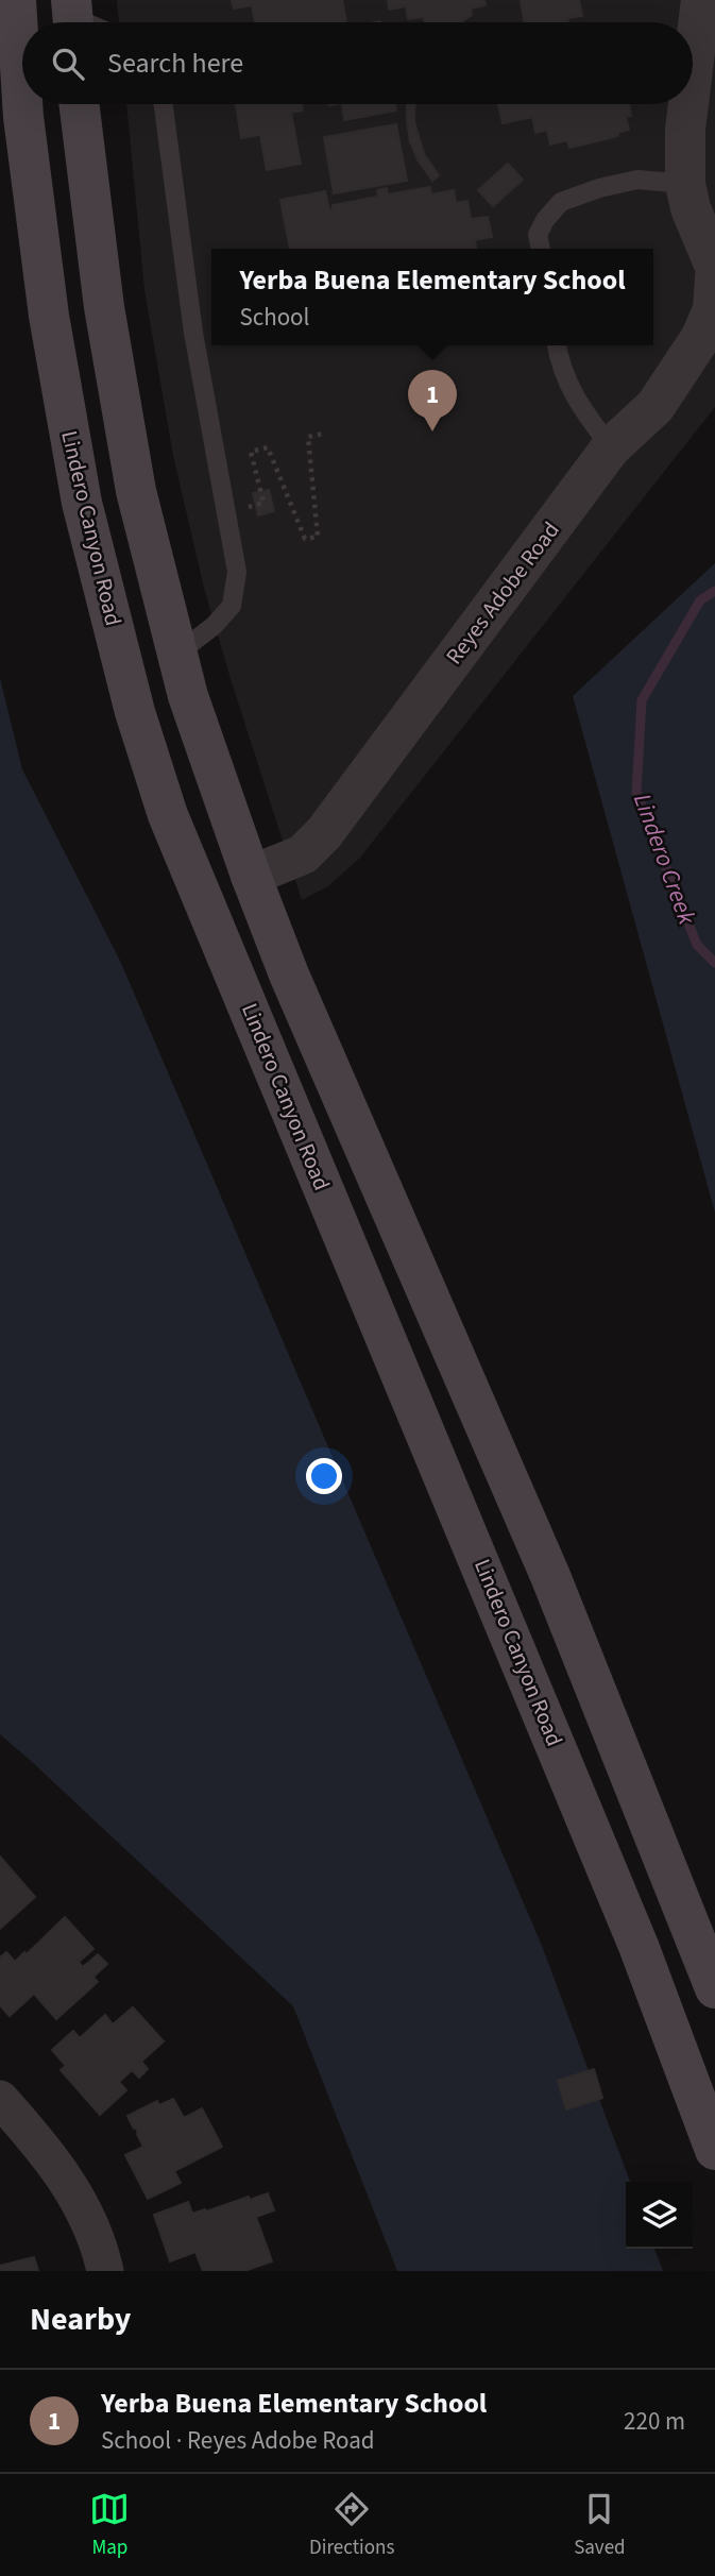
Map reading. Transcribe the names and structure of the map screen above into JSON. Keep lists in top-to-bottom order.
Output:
{
  "streets": {
    "main road": ["Lindero Canyon Road"],
    "street": ["Reyes Adobe Road"]
  },
  "water": ["Lindero Creek"],
  "page": {
    "search": "Search here",
    "popup": ["Yerba Buena Elementary School", "School"],
    "pins": "1",
    "heading": "Nearby",
    "list": [
      {
        "mark": "1",
        "name": "Yerba Buena Elementary School",
        "note": "School · Reyes Adobe Road",
        "value": "220 m"
      }
    ],
    "nav": ["Map", "Directions", "Saved"]
  }
}
